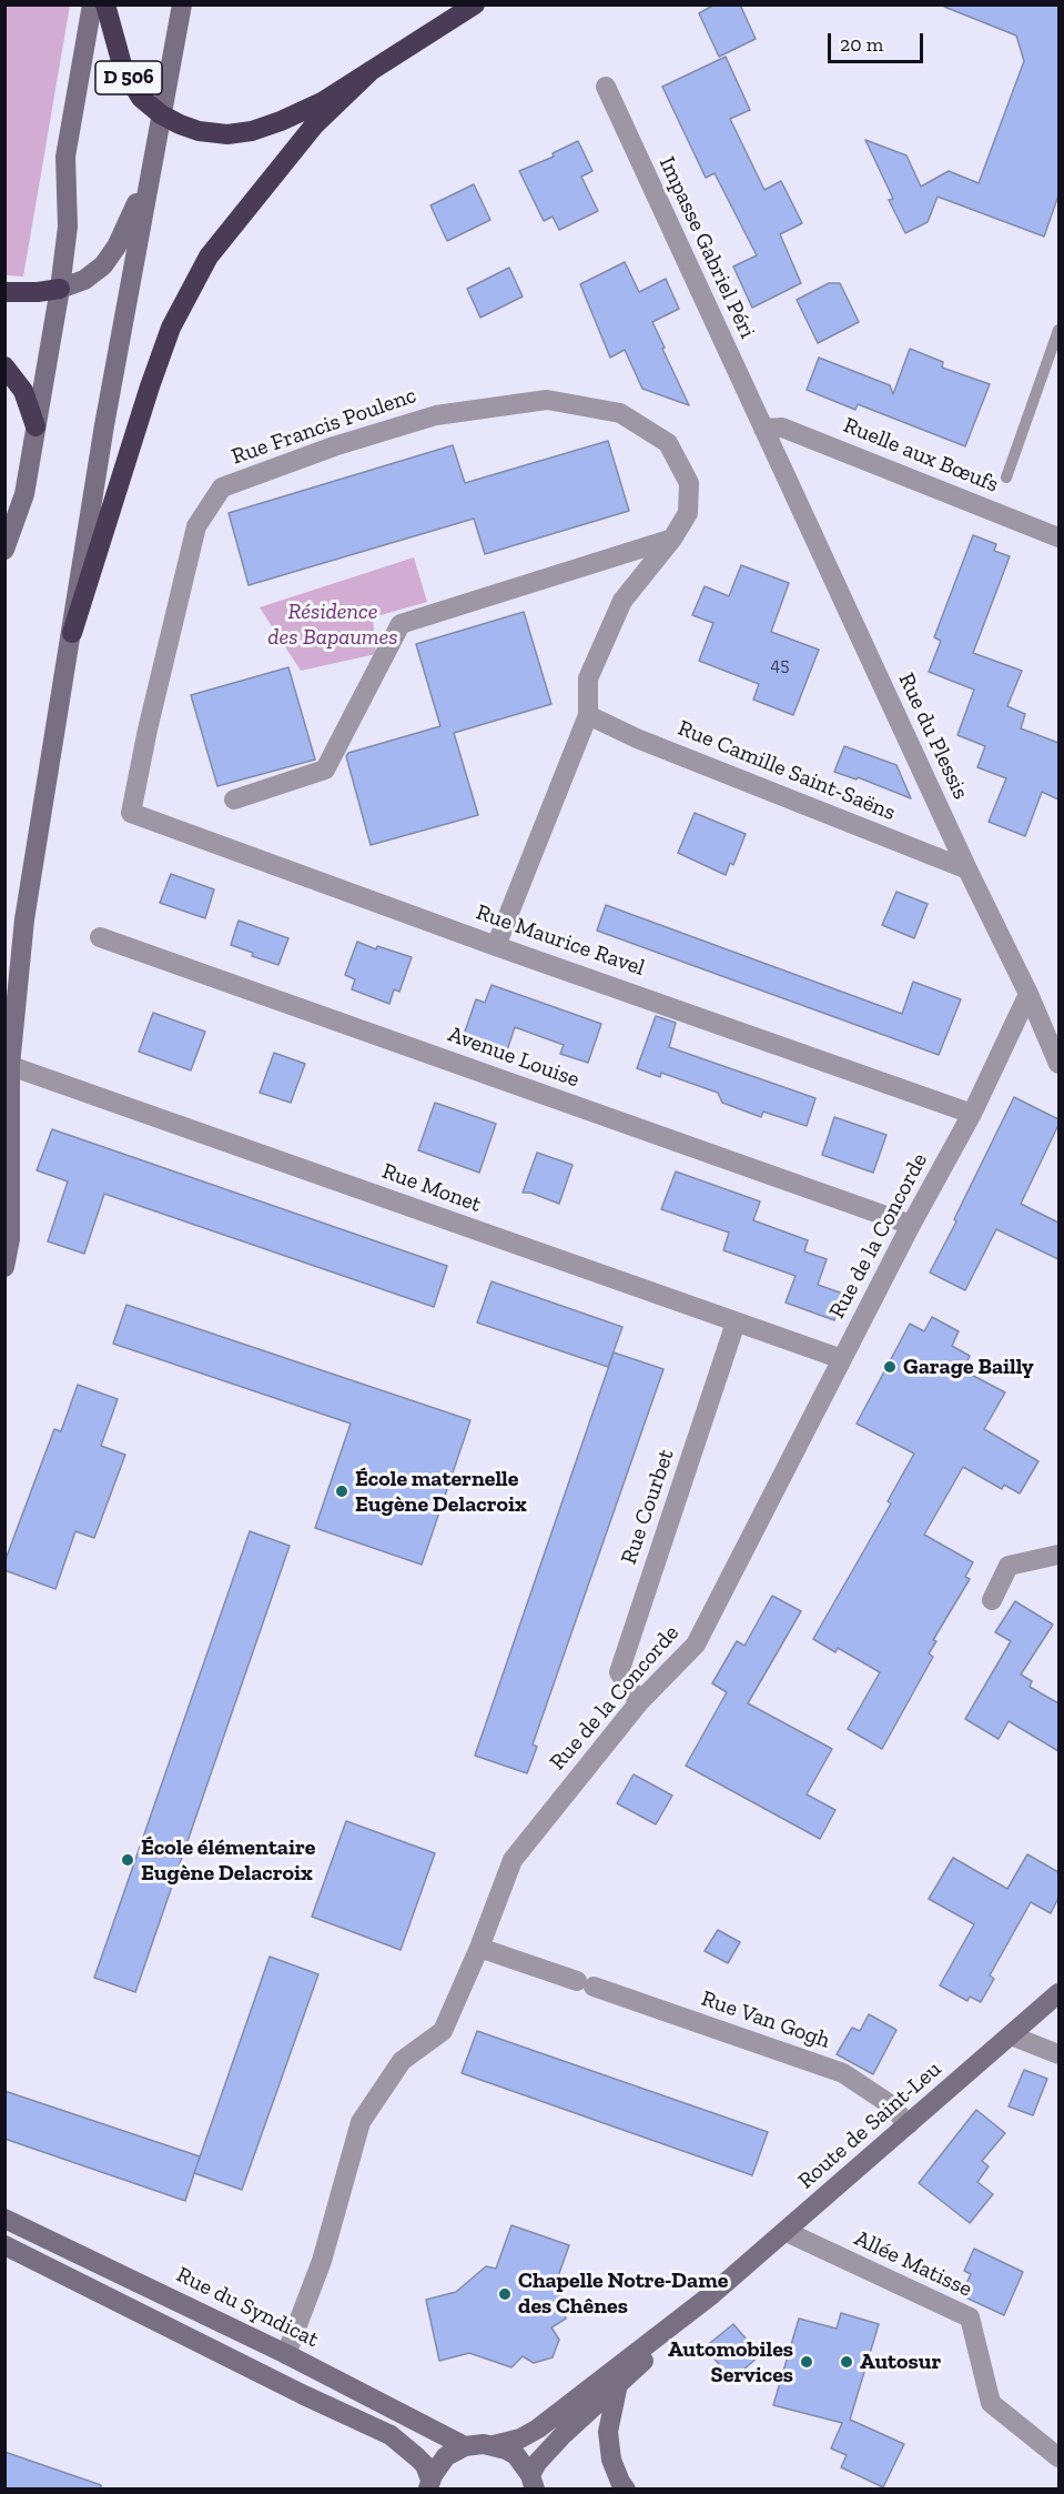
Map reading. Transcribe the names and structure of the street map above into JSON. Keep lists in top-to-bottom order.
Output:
{
  "streets": {
    "highway": ["D 506"],
    "street": [
      "Impasse Gabriel Péri",
      "Rue Francis Poulenc",
      "Ruelle aux Bœufs",
      "Rue du Plessis",
      "Rue Camille Saint-Saëns",
      "Rue Maurice Ravel",
      "Avenue Louise",
      "Rue Monet",
      "Rue de la Concorde",
      "Rue Courbet",
      "Rue Van Gogh",
      "Route de Saint-Leu",
      "Allée Matisse",
      "Rue du Syndicat"
    ]
  },
  "crossings": [
    ["D 506", "Rue Monet"],
    ["Impasse Gabriel Péri", "Ruelle aux Bœufs"],
    ["Impasse Gabriel Péri", "Rue du Plessis"],
    ["Rue Francis Poulenc", "Rue Maurice Ravel"],
    ["Ruelle aux Bœufs", "Rue du Plessis"],
    ["Rue du Plessis", "Rue Camille Saint-Saëns"],
    ["Rue du Plessis", "Rue de la Concorde"],
    ["Rue Maurice Ravel", "Rue de la Concorde"],
    ["Avenue Louise", "Rue de la Concorde"],
    ["Rue Monet", "Rue de la Concorde"],
    ["Rue Monet", "Rue Courbet"],
    ["Rue de la Concorde", "Rue Courbet"],
    ["Rue de la Concorde", "Rue Van Gogh"],
    ["Rue de la Concorde", "Rue du Syndicat"],
    ["Rue Van Gogh", "Route de Saint-Leu"],
    ["Route de Saint-Leu", "Allée Matisse"],
    ["Route de Saint-Leu", "Rue du Syndicat"]
  ],
  "parks": ["Résidence des Bapaumes"],
  "places": [
    "Garage Bailly",
    "École maternelle Eugène Delacroix",
    "École élémentaire Eugène Delacroix",
    "Chapelle Notre-Dame des Chênes",
    "Automobiles Services",
    "Autosur"
  ],
  "house_numbers": ["45"],
  "scale_bar": "20 m"
}
